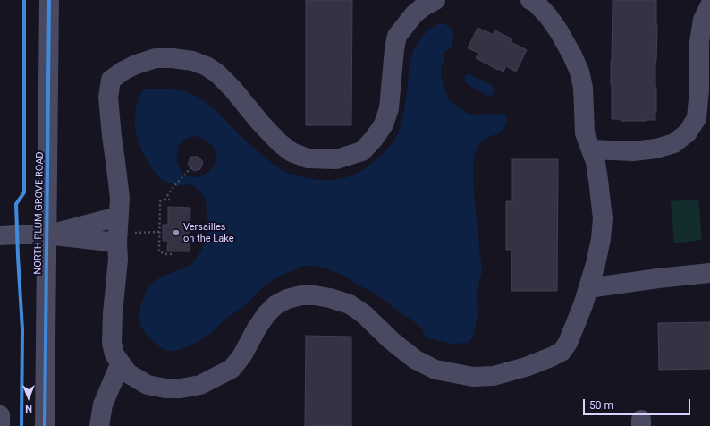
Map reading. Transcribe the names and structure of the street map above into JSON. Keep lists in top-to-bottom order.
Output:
{
  "streets": {
    "street": ["NORTH PLUM GROVE ROAD"]
  },
  "places": ["Versailles on the Lake"],
  "scale_bar": "50 m",
  "north": "bottom"
}
